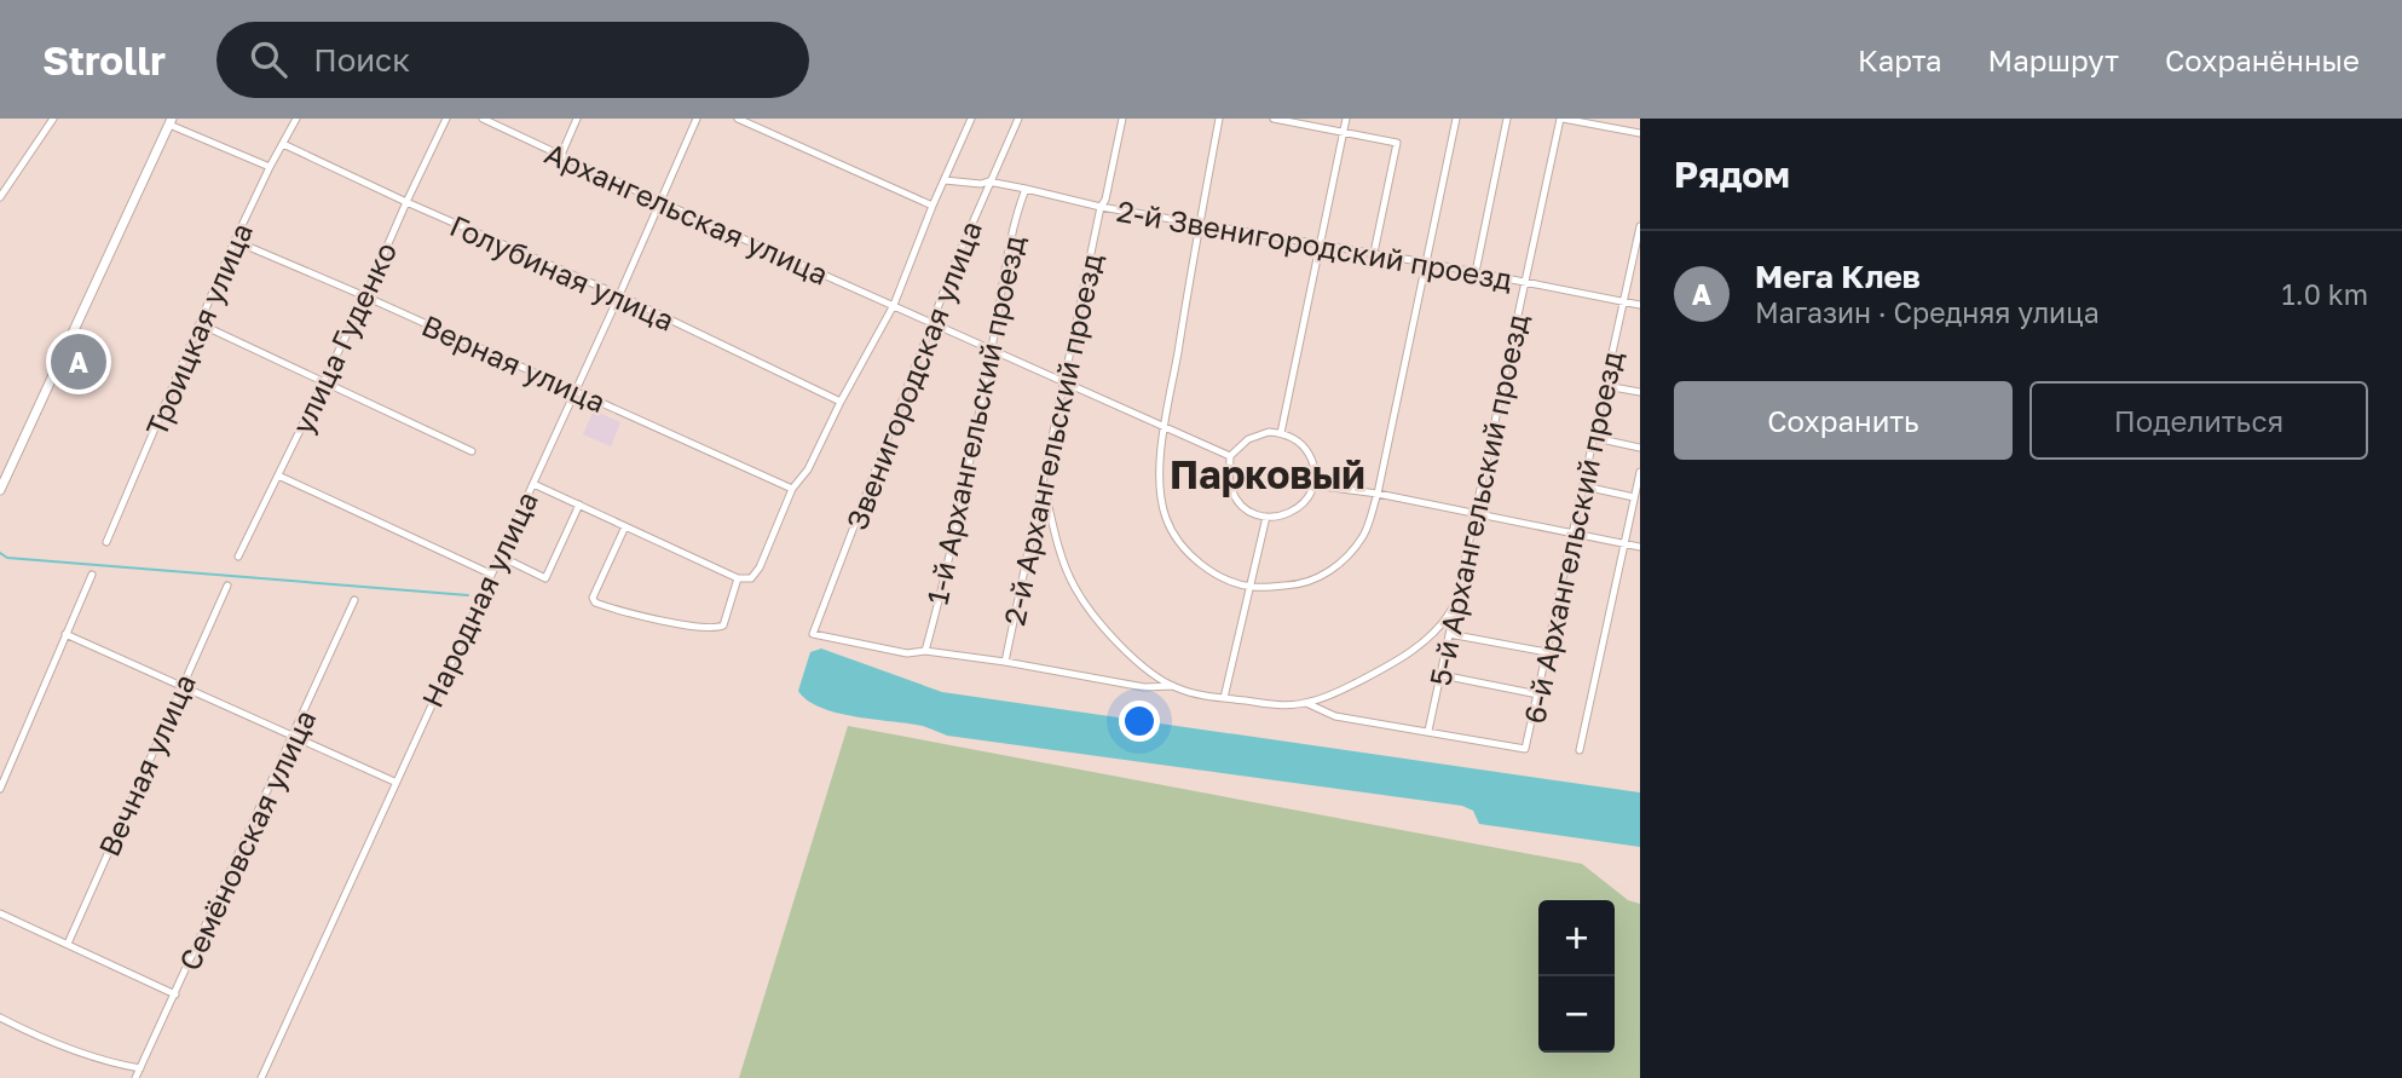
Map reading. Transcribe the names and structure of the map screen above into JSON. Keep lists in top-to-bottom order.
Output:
{
  "streets": {
    "street": [
      "Архангельская улица",
      "2-й Звенигородский проезд",
      "Голубиная улица",
      "Троицкая улица",
      "улица Гуденко",
      "Верная улица",
      "Звенигородская улица",
      "1-й Архангельский проезд",
      "2-й Архангельский проезд",
      "5-й Архангельский проезд",
      "6-й Архангельский проезд",
      "Народная улица",
      "Вечная улица",
      "Семёновская улица"
    ]
  },
  "crossings": [
    ["Архангельская улица", "Звенигородская улица"],
    ["Архангельская улица", "Народная улица"],
    ["2-й Звенигородский проезд", "Звенигородская улица"],
    ["2-й Звенигородский проезд", "1-й Архангельский проезд"],
    ["2-й Звенигородский проезд", "2-й Архангельский проезд"],
    ["2-й Звенигородский проезд", "5-й Архангельский проезд"],
    ["2-й Звенигородский проезд", "6-й Архангельский проезд"],
    ["Голубиная улица", "Троицкая улица"],
    ["Голубиная улица", "улица Гуденко"],
    ["Голубиная улица", "Звенигородская улица"],
    ["Голубиная улица", "Народная улица"],
    ["Троицкая улица", "Верная улица"],
    ["улица Гуденко", "Верная улица"],
    ["Верная улица", "Звенигородская улица"],
    ["Верная улица", "Народная улица"],
    ["Звенигородская улица", "1-й Архангельский проезд"],
    ["5-й Архангельский проезд", "6-й Архангельский проезд"]
  ],
  "districts": ["Парковый"],
  "page": {
    "header": "Strollr",
    "search": "Поиск",
    "nav": ["Карта", "Маршрут", "Сохранённые"],
    "heading": "Рядом",
    "list": [
      {
        "mark": "A",
        "name": "Мега Клев",
        "note": "Магазин · Средняя улица",
        "value": "1.0 km"
      }
    ],
    "pins": "A",
    "buttons": ["Сохранить", "Поделиться"],
    "map_buttons": ["+", "−"]
  }
}
